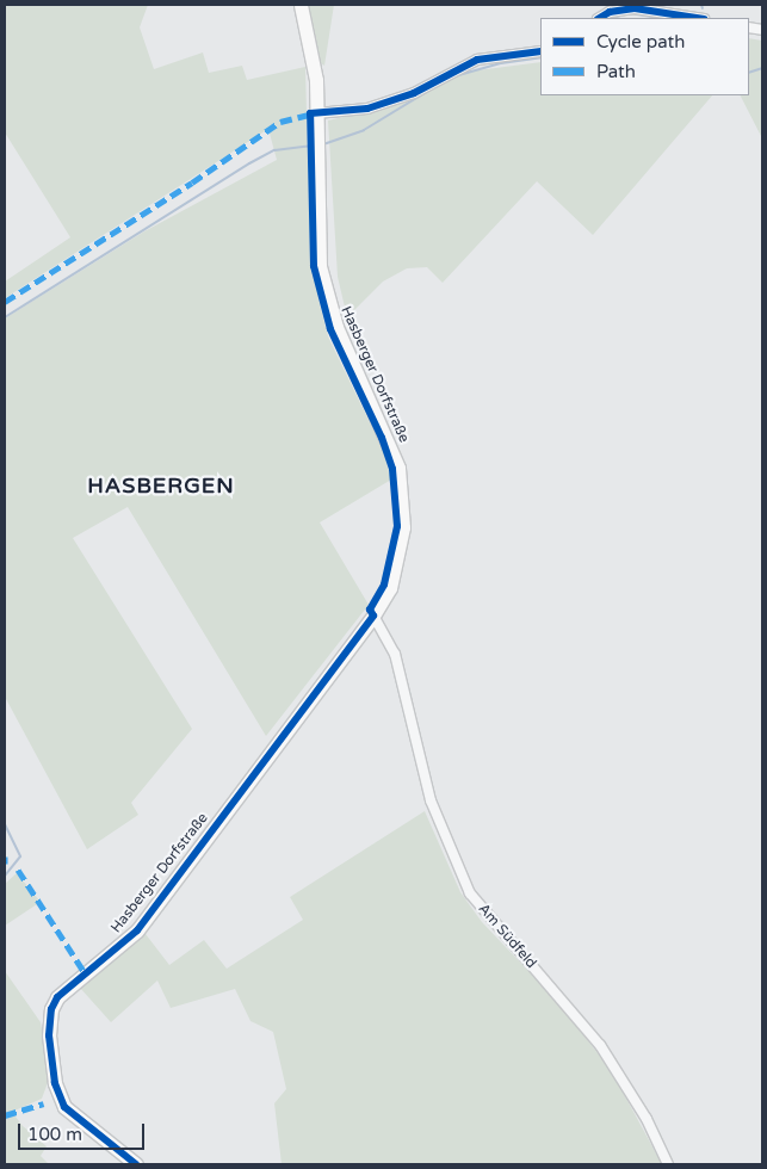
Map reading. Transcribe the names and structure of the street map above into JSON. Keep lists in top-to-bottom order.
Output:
{
  "streets": {
    "street": ["Hasberger Dorfstraße", "Am Südfeld"]
  },
  "crossings": [
    ["Hasberger Dorfstraße", "Am Südfeld"]
  ],
  "districts": ["HASBERGEN"],
  "legend": ["Cycle path", "Path"],
  "scale_bar": "100 m"
}
